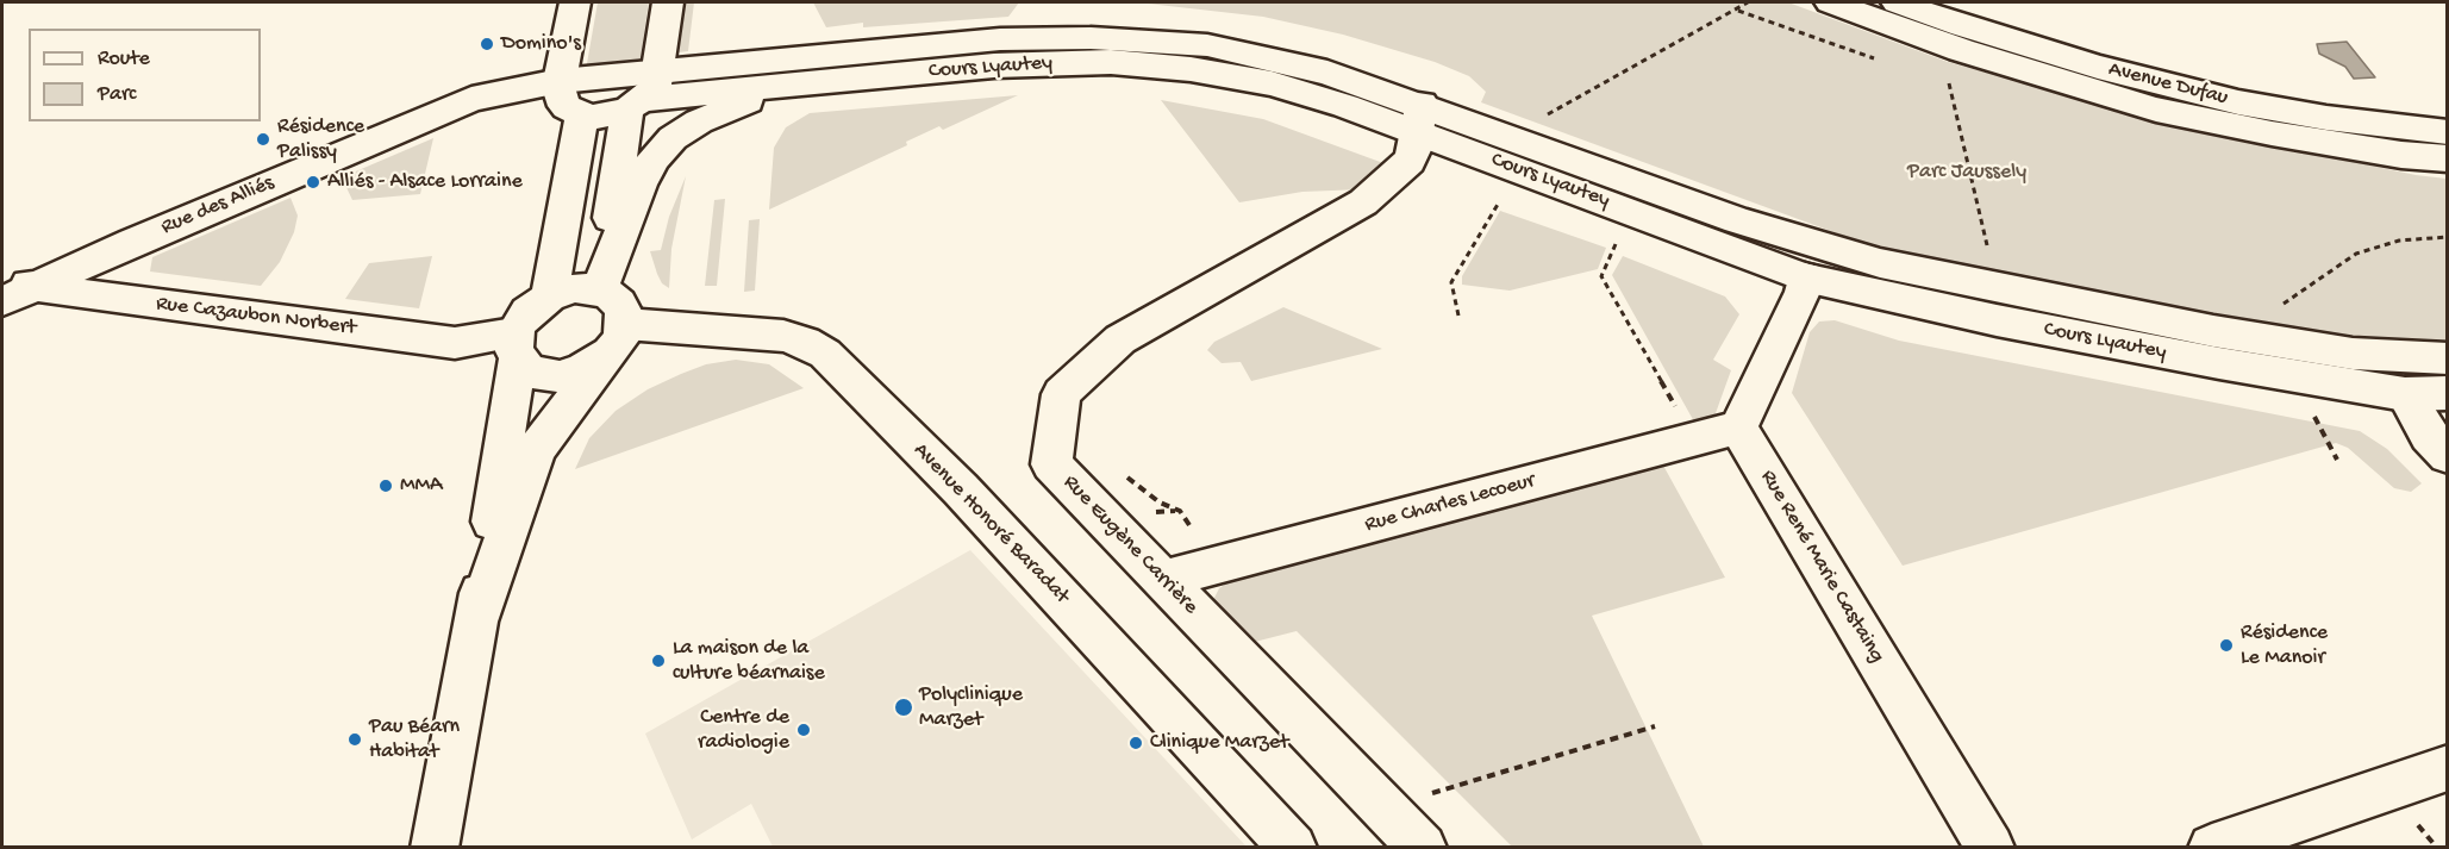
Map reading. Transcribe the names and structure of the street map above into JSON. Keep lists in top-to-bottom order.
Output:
{
  "streets": {
    "main road": [
      "Cours Lyautey",
      "Avenue Dufau",
      "Rue des Alliés",
      "Rue Cazaubon Norbert",
      "Rue Charles Lecoeur",
      "Avenue Honoré Baradat",
      "Rue Eugène Carrière",
      "Rue René Marie Castaing"
    ]
  },
  "crossings": [
    ["Cours Lyautey", "Rue des Alliés"],
    ["Cours Lyautey", "Rue Eugène Carrière"],
    ["Rue des Alliés", "Rue Cazaubon Norbert"],
    ["Rue Cazaubon Norbert", "Avenue Honoré Baradat"],
    ["Rue Charles Lecoeur", "Rue Eugène Carrière"],
    ["Rue Charles Lecoeur", "Rue René Marie Castaing"]
  ],
  "parks": ["Parc Jaussely"],
  "places": [
    "Domino's",
    "Résidence Palissy",
    "Alliés - Alsace Lorraine",
    "MMA",
    "Résidence Le Manoir",
    "La maison de la culture béarnaise",
    "Polyclinique Marzet",
    "Centre de radiologie",
    "Pau Béarn Habitat",
    "Clinique Marzet"
  ],
  "legend": ["Route", "Parc"]
}
